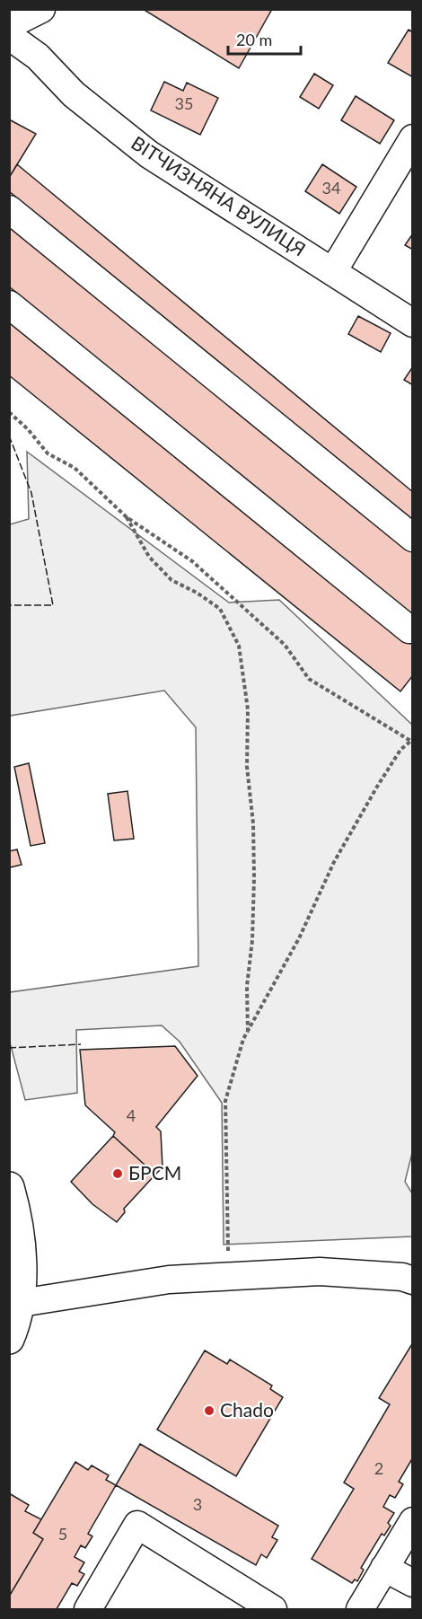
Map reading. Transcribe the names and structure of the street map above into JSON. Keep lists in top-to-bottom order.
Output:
{
  "streets": {
    "street": ["ВІТЧИЗНЯНА ВУЛИЦЯ"]
  },
  "places": ["БРСМ", "Chado"],
  "house_numbers": [
    "35",
    "34",
    "4",
    "2",
    "3",
    "5"
  ],
  "scale_bar": "20 m"
}
